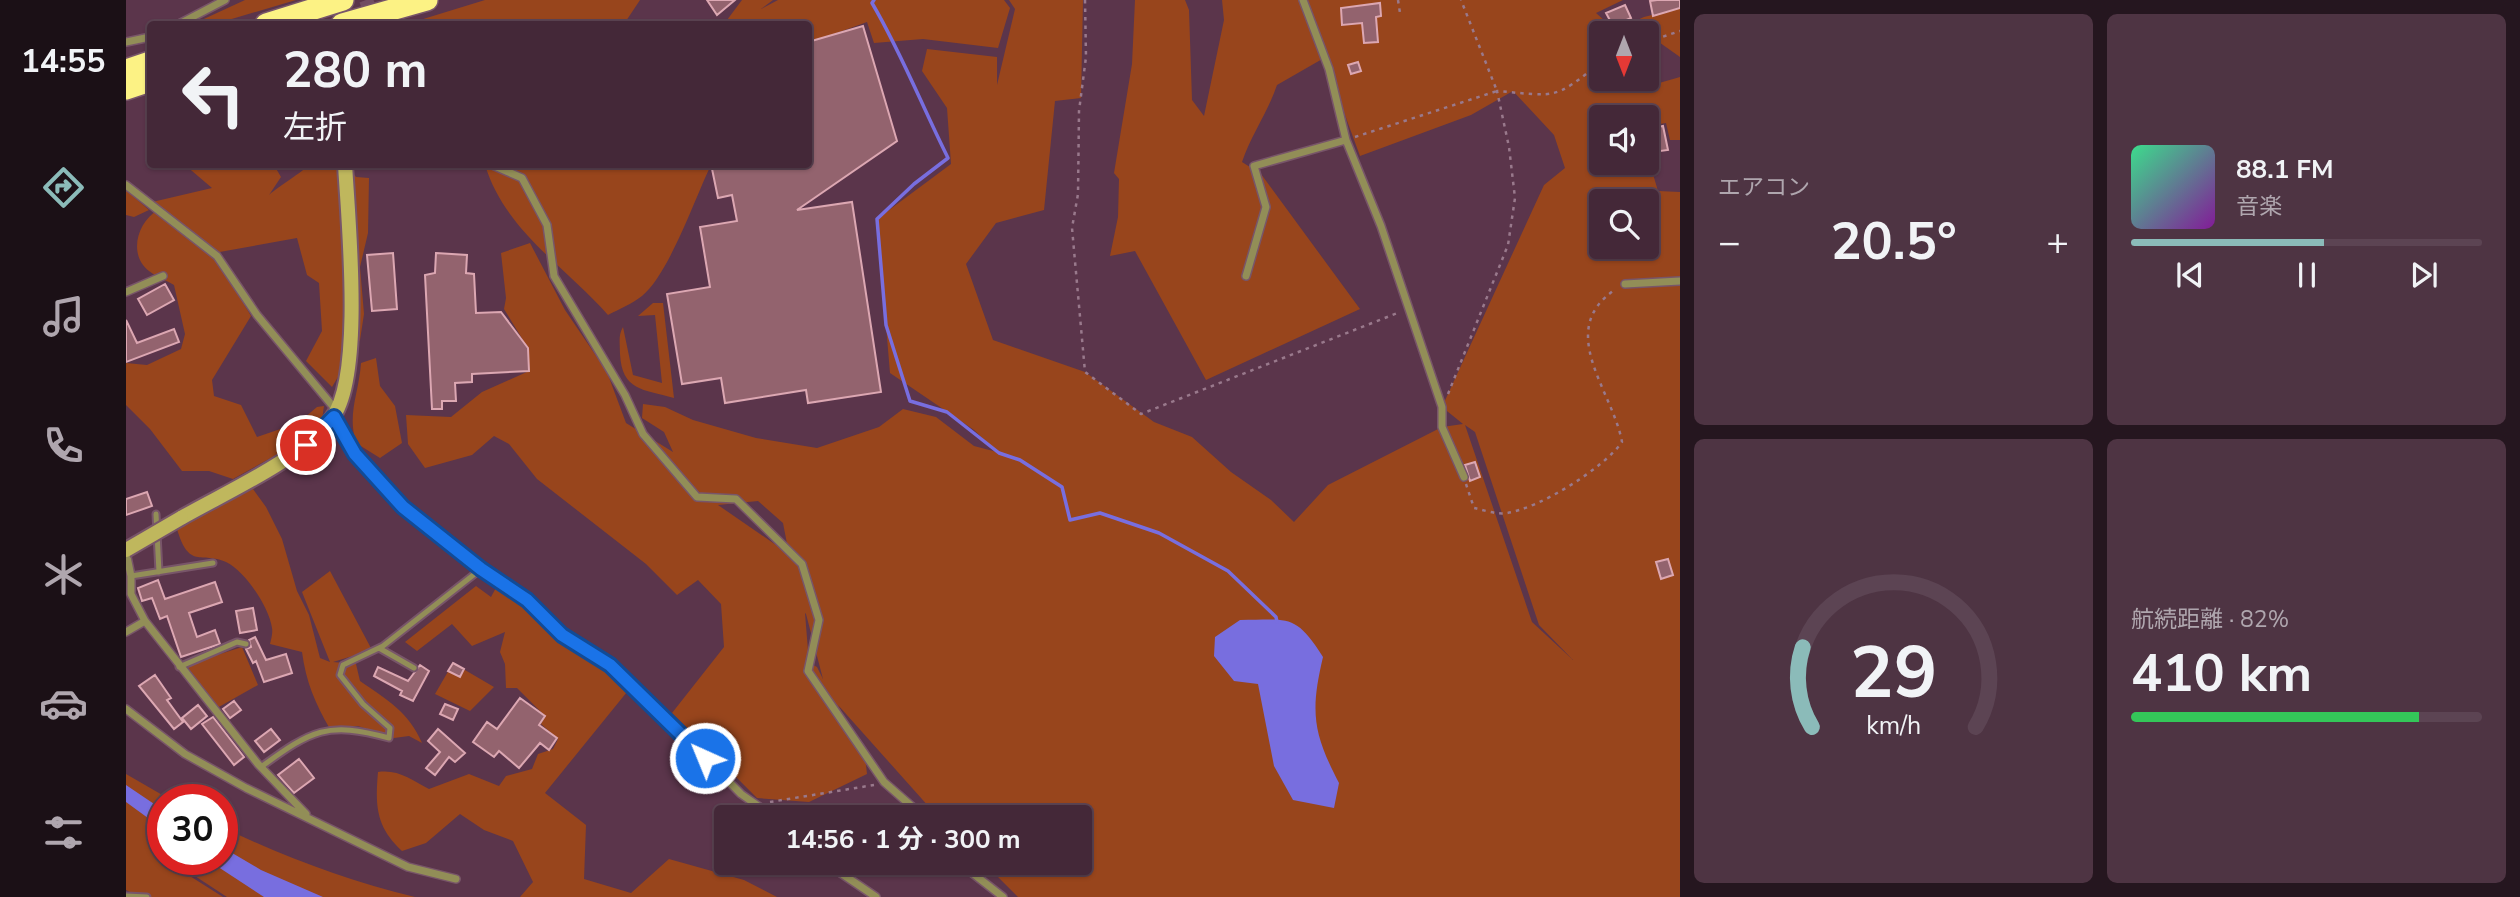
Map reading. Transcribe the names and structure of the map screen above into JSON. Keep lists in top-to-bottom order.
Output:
{
  "north": "bottom",
  "page": {
    "tabs": "14:55",
    "tile": [
      "エアコン",
      ["航続距離 · 82%", "410 km"]
    ],
    "turn": ["280 m", "左折"],
    "song": ["88.1 FM", "音楽"],
    "heat": ["−", "20.5°", "+"],
    "limit": "30",
    "trip": "14:56 · 1 分 · 300 m",
    "gauge": ["29", "km/h"]
  }
}
